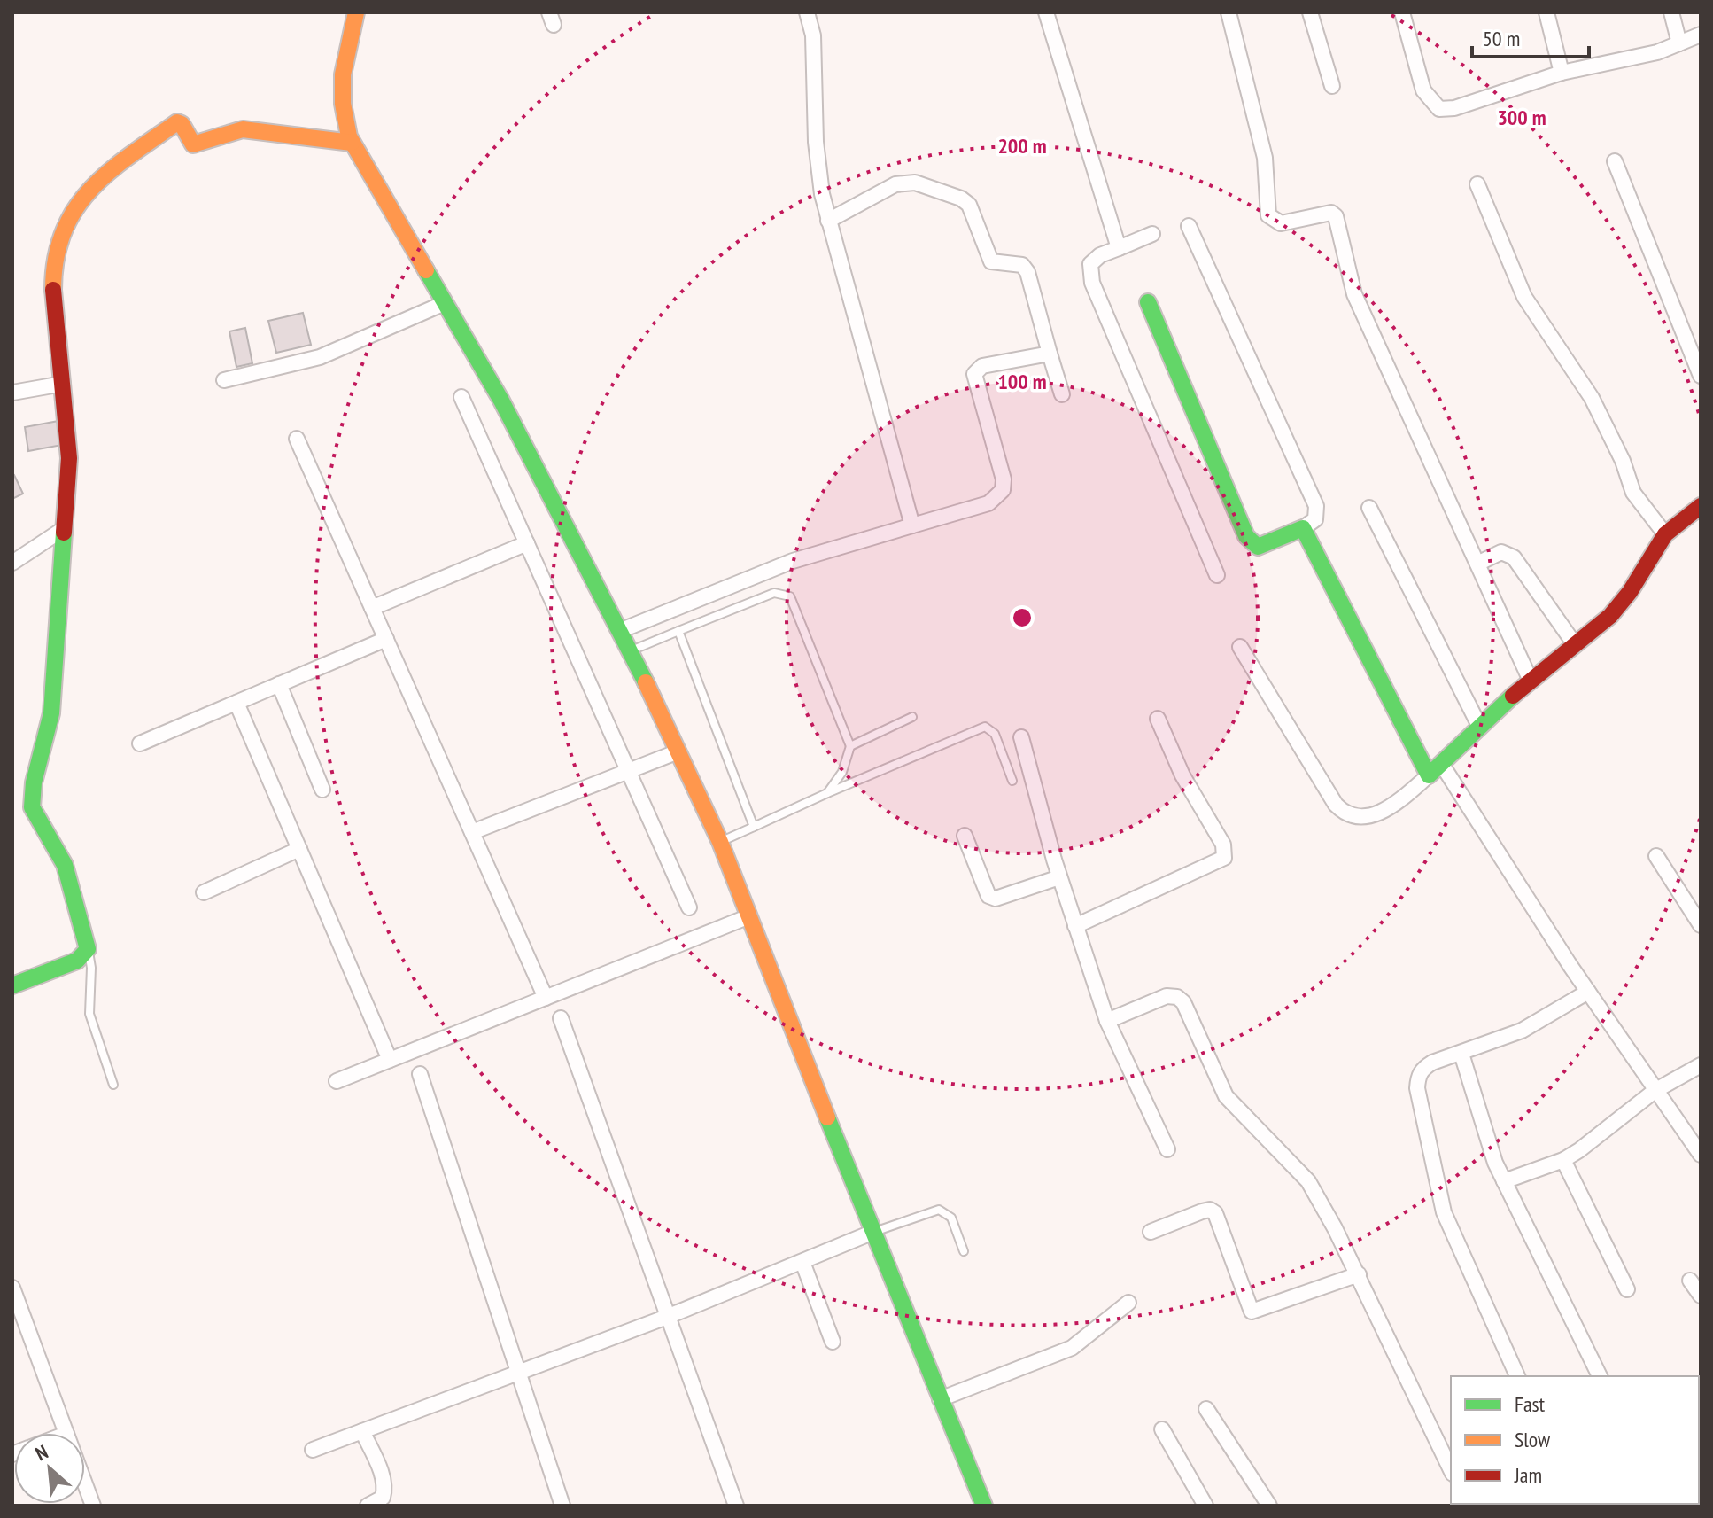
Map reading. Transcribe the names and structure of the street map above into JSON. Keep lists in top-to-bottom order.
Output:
{
  "legend": ["Fast", "Slow", "Jam"],
  "scale_bar": "50 m",
  "north": "top left",
  "rings": ["300 m", "200 m", "100 m"]
}
